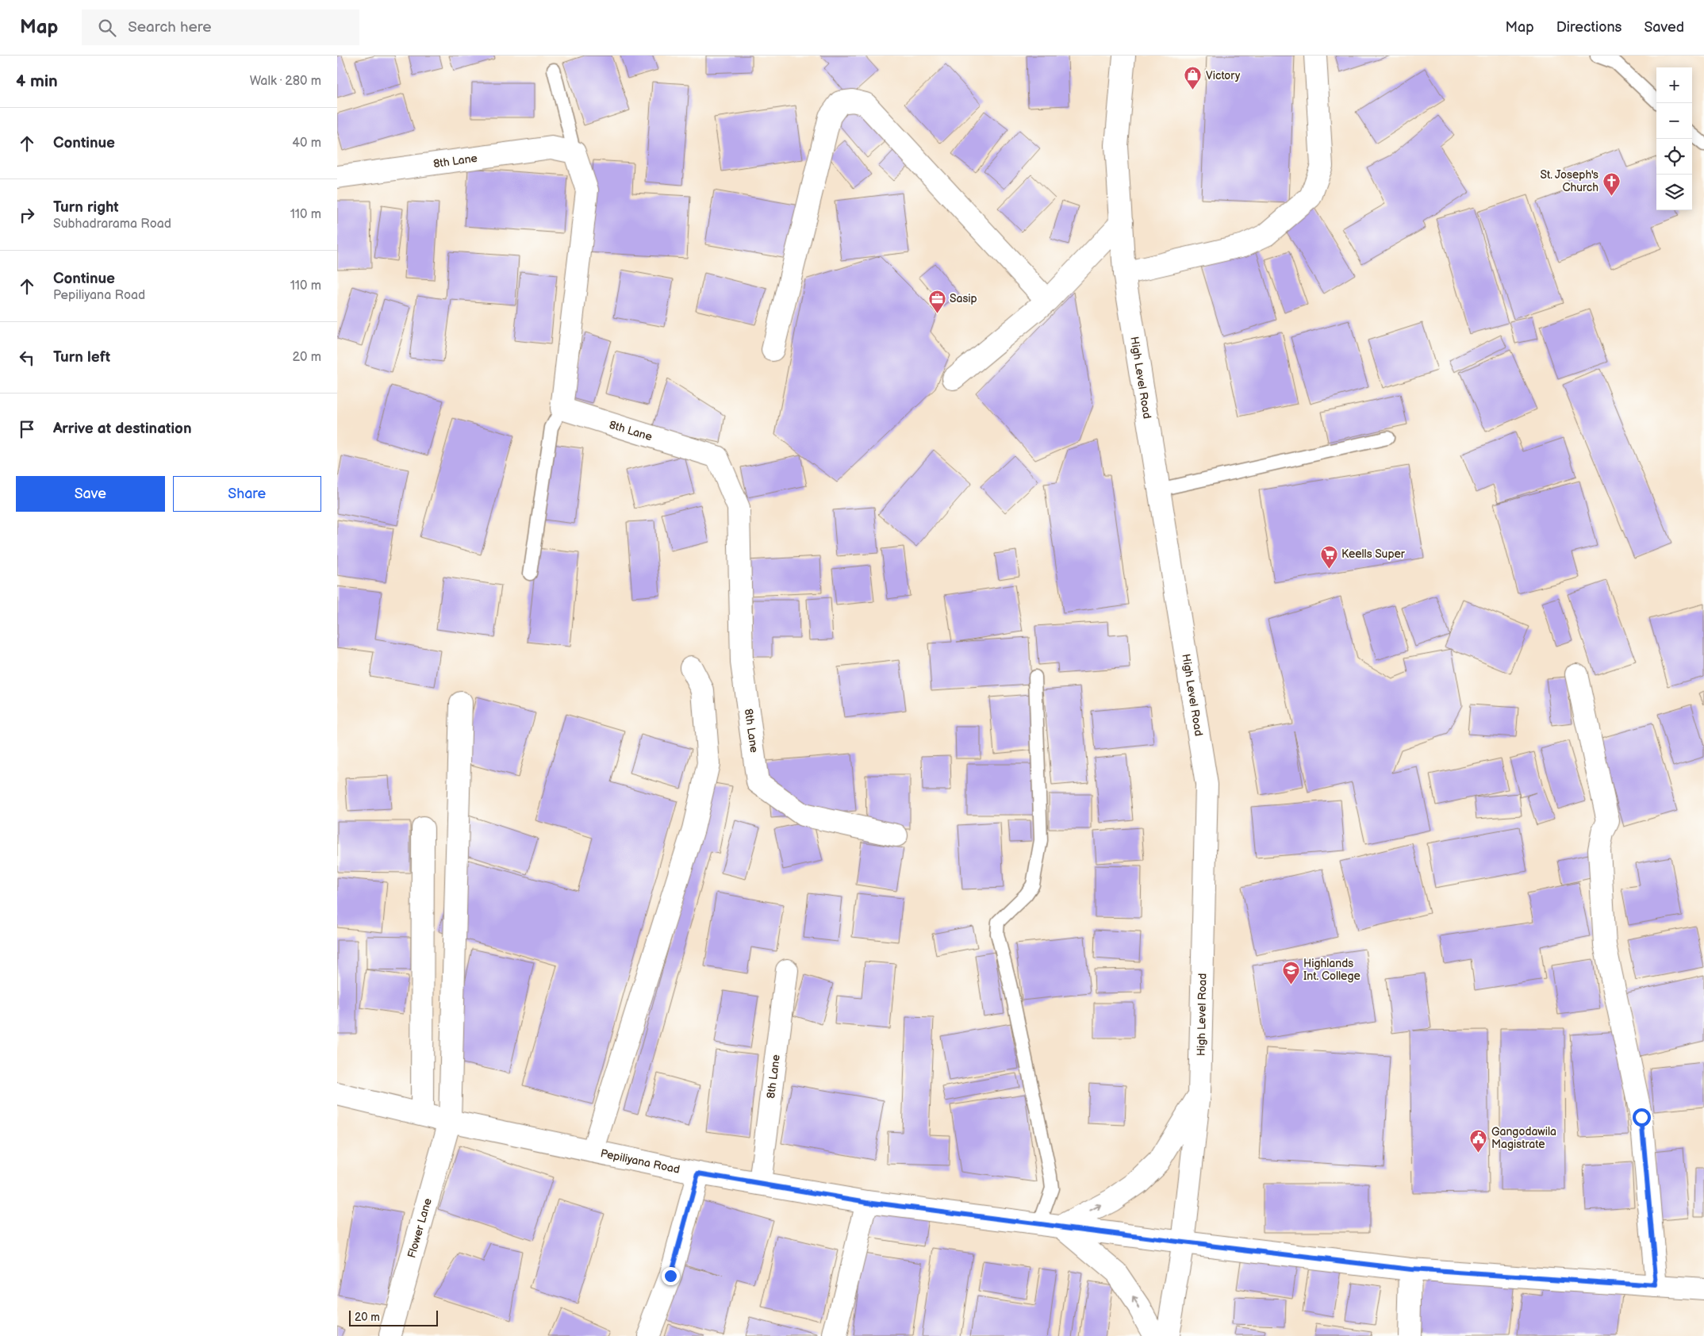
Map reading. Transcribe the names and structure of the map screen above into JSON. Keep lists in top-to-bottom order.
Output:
{
  "streets": {
    "main road": [
      "8th Lane",
      "High Level Road",
      "Pepiliyana Road",
      "Flower Lane"
    ]
  },
  "crossings": [
    ["8th Lane", "Pepiliyana Road"],
    ["High Level Road", "Pepiliyana Road"],
    ["Pepiliyana Road", "Flower Lane"]
  ],
  "places": {
    "shop": ["Victory"],
    "church": ["St. Joseph's Church"],
    "office": ["Sasip"],
    "supermarket": ["Keells Super"],
    "school or university": ["Highlands Int. College"],
    "public building": ["Gangodawila Magistrate"]
  },
  "scale_bar": "20 m",
  "page": {
    "header": "Map",
    "search": "Search here",
    "nav": ["Map", "Directions", "Saved"],
    "heading": ["4 min", "Walk · 280 m"],
    "map_buttons": ["+", "−"],
    "list": [
      ["Continue", "40 m"],
      ["Turn right", "Subhadrarama Road", "110 m"],
      ["Continue", "Pepiliyana Road", "110 m"],
      ["Turn left", "20 m"],
      "Arrive at destination"
    ],
    "buttons": ["Save", "Share"],
    "scale": "20 m"
  }
}
